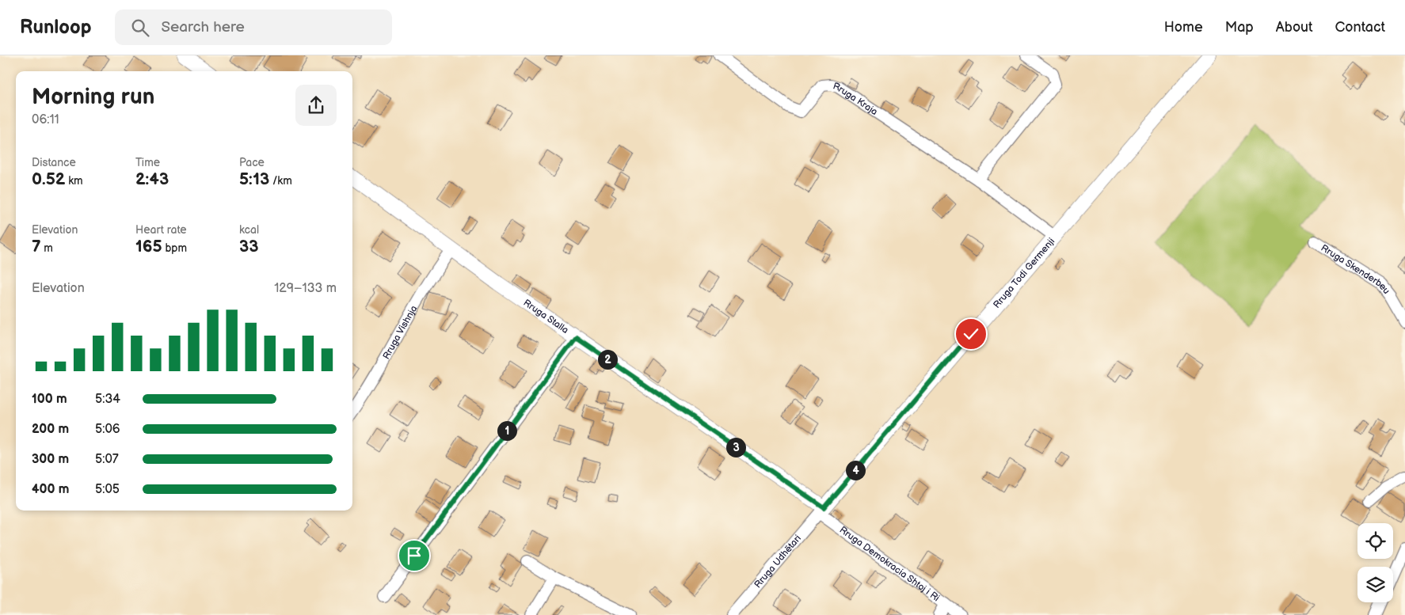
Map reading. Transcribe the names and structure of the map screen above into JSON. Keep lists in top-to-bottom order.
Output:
{
  "streets": {
    "street": [
      "Rruga Kraja",
      "Rruga Skenderbeu",
      "Rruga Todi Germenji",
      "Rruga Stalla",
      "Rruga Vishnja",
      "Rruga Udhëtari",
      "Rruga Demokracia Shtoj i Ri"
    ]
  },
  "crossings": [
    ["Rruga Kraja", "Rruga Todi Germenji"],
    ["Rruga Todi Germenji", "Rruga Stalla"],
    ["Rruga Todi Germenji", "Rruga Udhëtari"],
    ["Rruga Todi Germenji", "Rruga Demokracia Shtoj i Ri"],
    ["Rruga Stalla", "Rruga Vishnja"],
    ["Rruga Stalla", "Rruga Udhëtari"],
    ["Rruga Stalla", "Rruga Demokracia Shtoj i Ri"],
    ["Rruga Udhëtari", "Rruga Demokracia Shtoj i Ri"]
  ],
  "page": {
    "header": "Runloop",
    "search": "Search here",
    "nav": [
      "Home",
      "Map",
      "About",
      "Contact"
    ],
    "heading": ["Morning run", "06:11"],
    "stats": [
      ["Distance", "0.52 km"],
      ["Time", "2:43"],
      ["Pace", "5:13 /km"],
      ["Elevation", "7 m"],
      ["Heart rate", "165 bpm"],
      ["kcal", "33"]
    ],
    "chart": ["Elevation", "129–133 m"],
    "pins": [
      "2",
      "1",
      "3",
      "4"
    ],
    "list": [
      {
        "name": "100 m",
        "note": "5:34"
      },
      {
        "name": "200 m",
        "note": "5:06"
      },
      {
        "name": "300 m",
        "note": "5:07"
      },
      {
        "name": "400 m",
        "note": "5:05"
      }
    ]
  }
}
